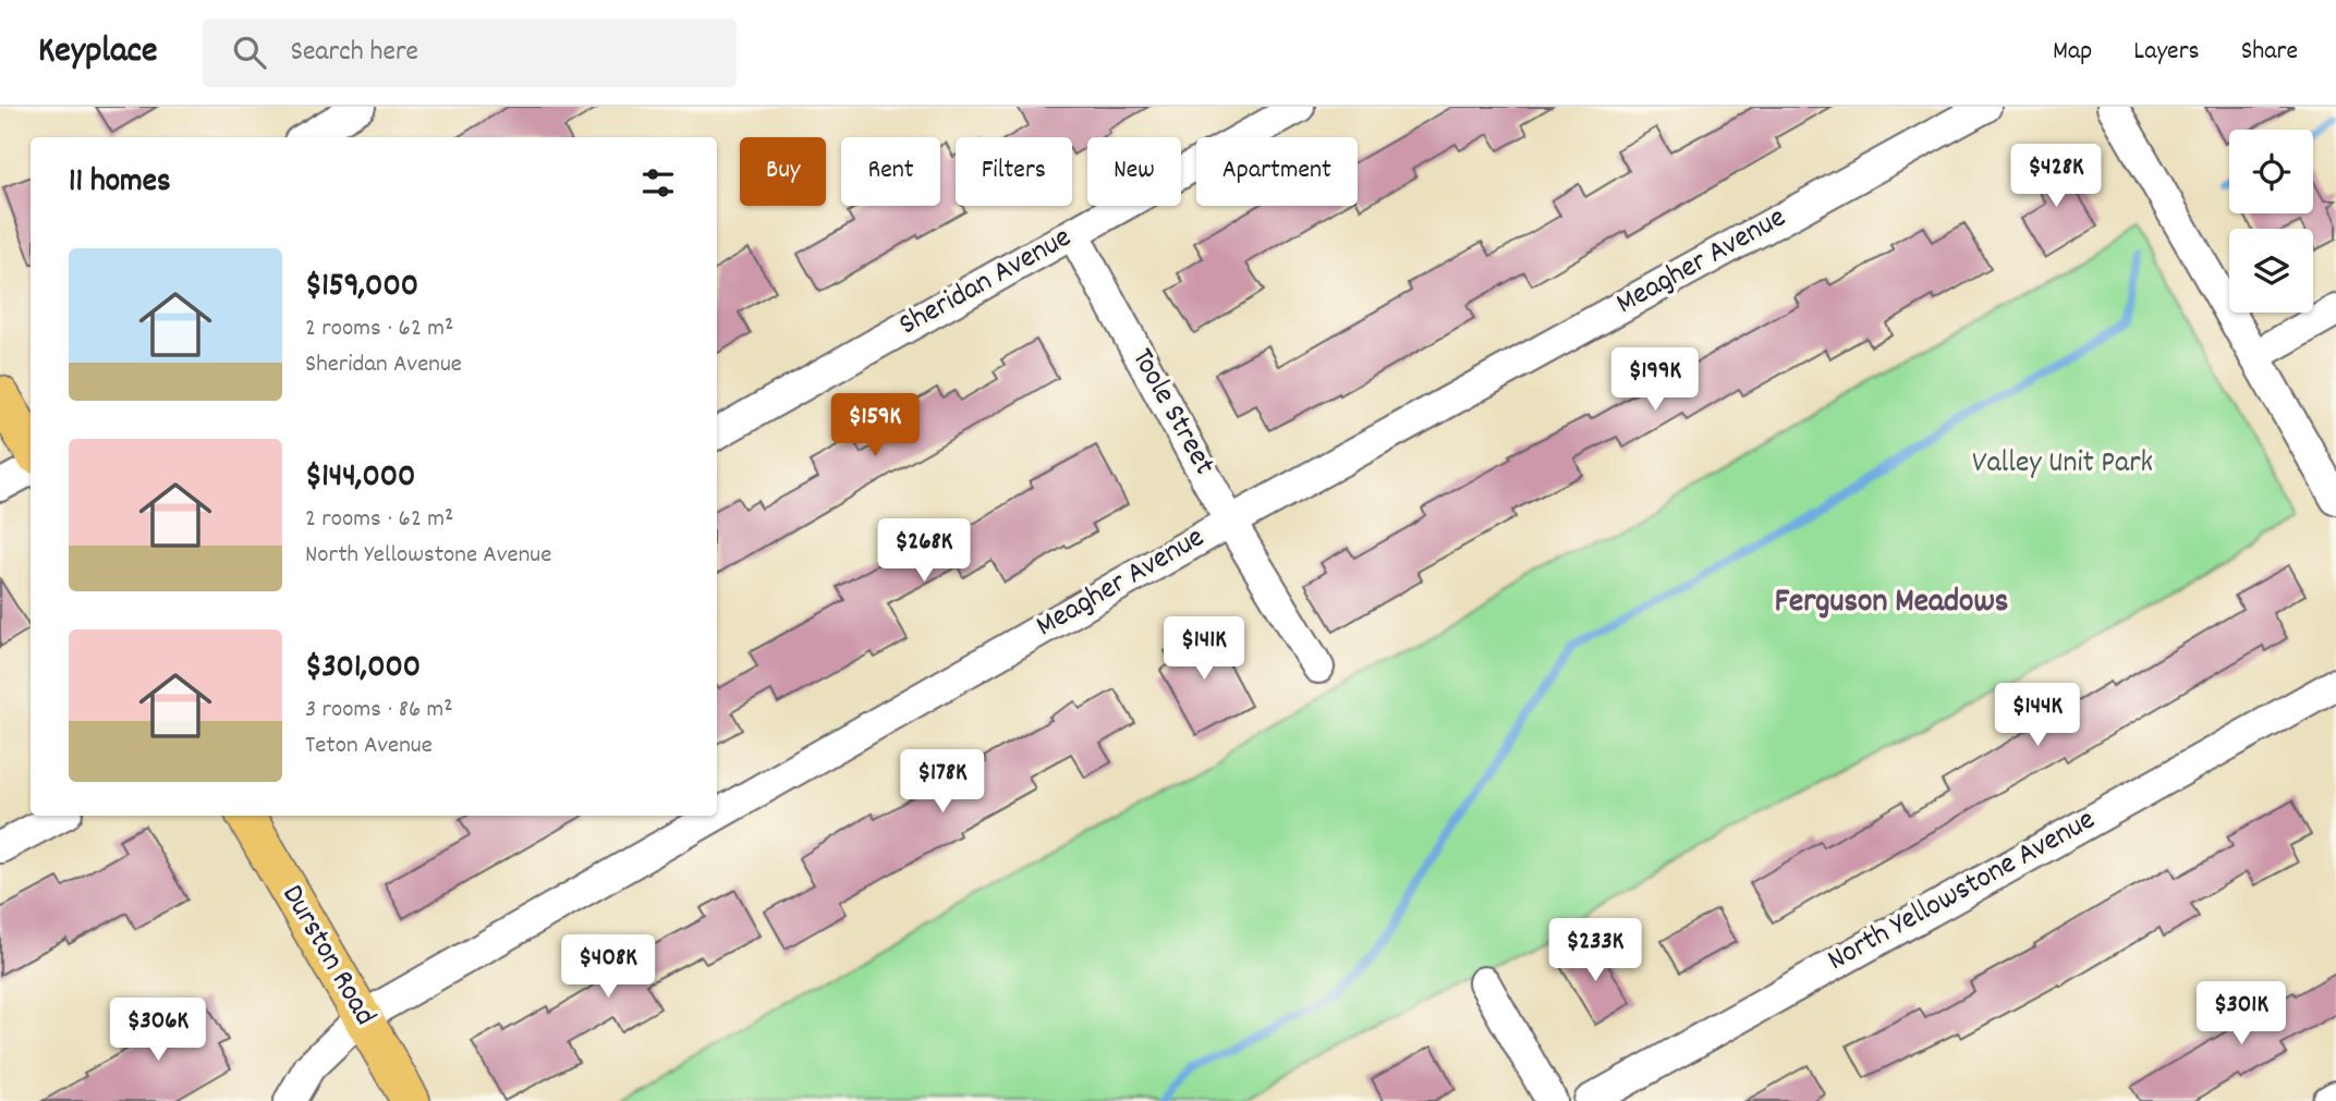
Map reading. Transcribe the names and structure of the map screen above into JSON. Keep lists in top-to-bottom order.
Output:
{
  "streets": {
    "main road": ["Durston Road"],
    "street": [
      "Meagher Avenue",
      "Sheridan Avenue",
      "Toole Street",
      "North Yellowstone Avenue"
    ]
  },
  "crossings": [
    ["Meagher Avenue", "Toole Street"],
    ["Meagher Avenue", "Durston Road"],
    ["Sheridan Avenue", "Toole Street"]
  ],
  "districts": ["Ferguson Meadows"],
  "parks": ["Valley Unit Park"],
  "page": {
    "header": "Keyplace",
    "search": "Search here",
    "nav": ["Map", "Layers", "Share"],
    "chip": [
      "Buy",
      "Rent",
      "Filters",
      "New",
      "Apartment"
    ],
    "heading": "11 homes",
    "price": [
      "$428K",
      "$199K",
      "$159K",
      "$268K",
      "$141K",
      "$144K",
      "$178K",
      "$233K",
      "$408K",
      "$301K",
      "$306K"
    ],
    "list": [
      {
        "name": "$159,000",
        "note": "2 rooms · 62 m² · Sheridan Avenue"
      },
      {
        "name": "$144,000",
        "note": "2 rooms · 62 m² · North Yellowstone Avenue"
      },
      {
        "name": "$301,000",
        "note": "3 rooms · 86 m² · Teton Avenue"
      }
    ]
  }
}
